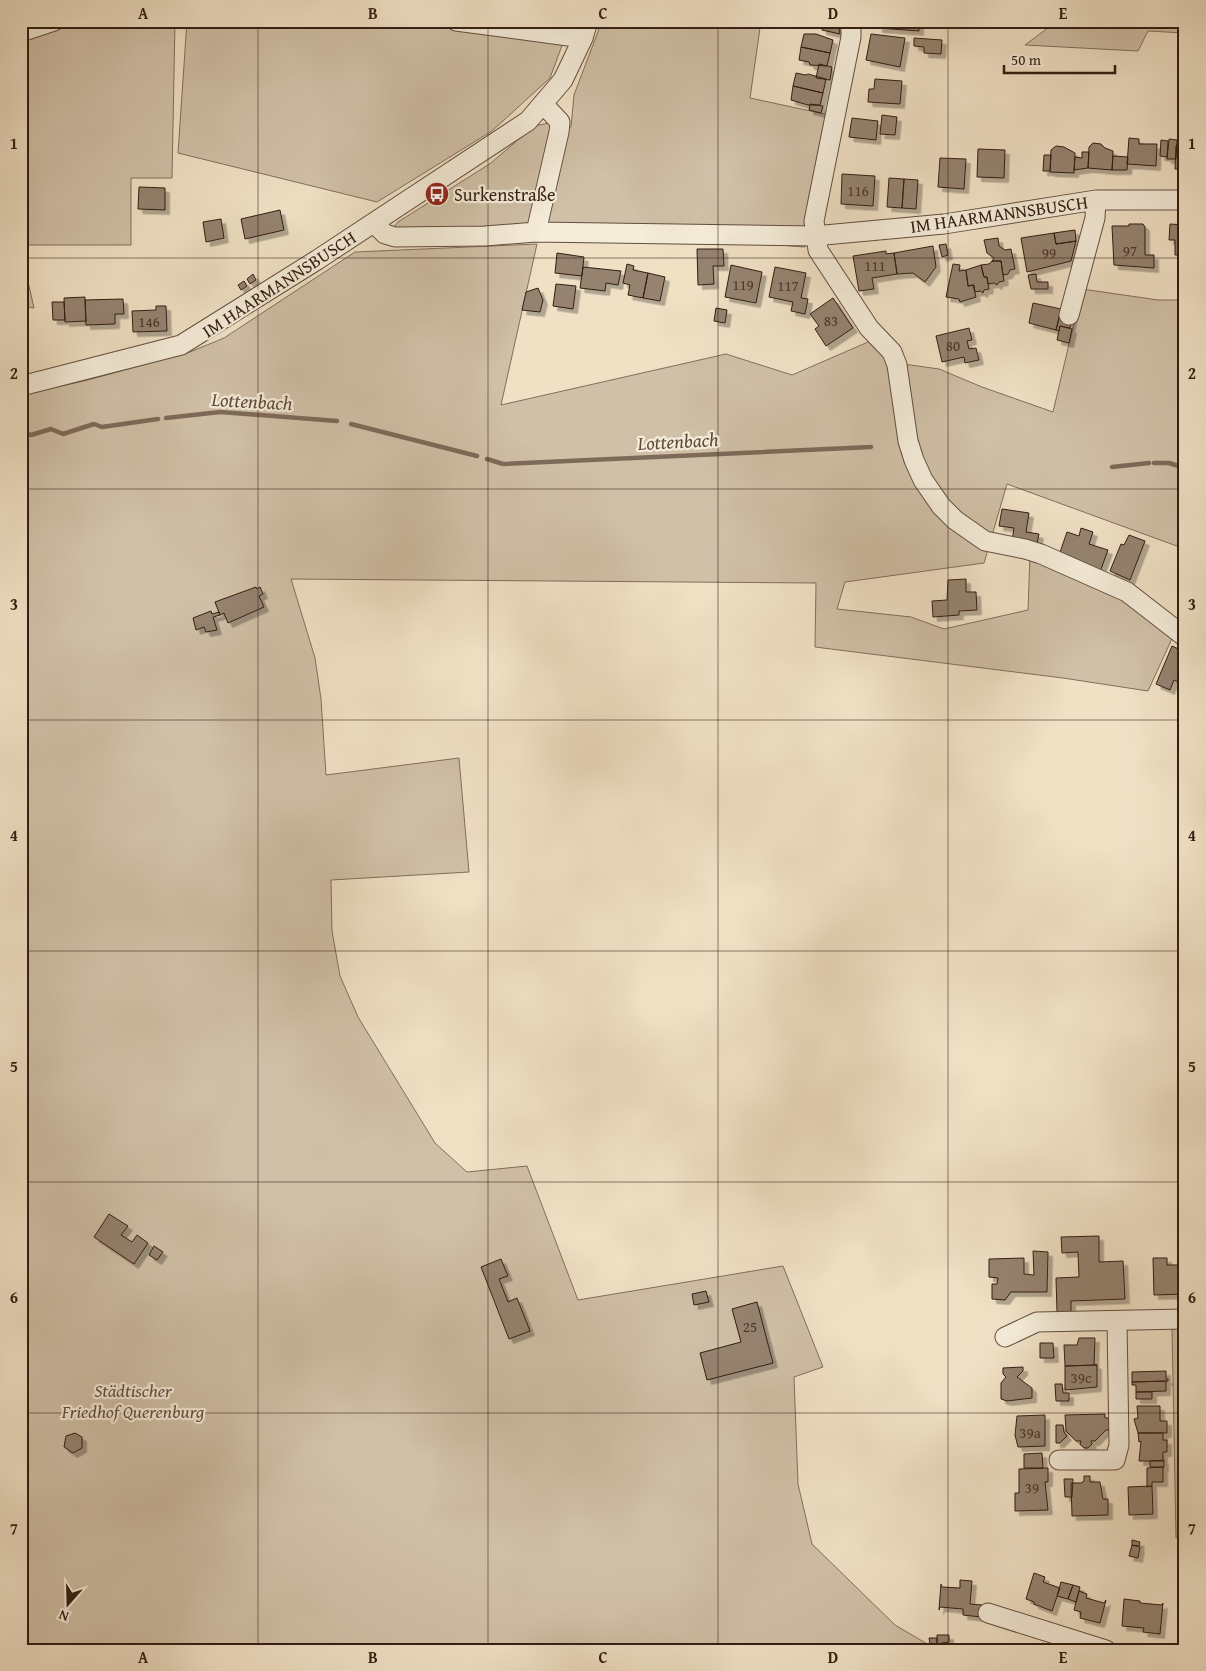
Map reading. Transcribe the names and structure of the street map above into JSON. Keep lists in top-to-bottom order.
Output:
{
  "streets": {
    "street": ["IM HAARMANNSBUSCH"]
  },
  "water": ["Lottenbach"],
  "parks": ["Städtischer Friedhof Querenburg"],
  "places": {
    "bus stop": ["Surkenstraße"]
  },
  "house_numbers": [
    "116",
    "97",
    "99",
    "111",
    "119",
    "117",
    "83",
    "146",
    "80",
    "25",
    "39c",
    "39a",
    "39"
  ],
  "scale_bar": "50 m",
  "north": "bottom",
  "grid": {
    "columns": [
      "A",
      "B",
      "C",
      "D",
      "E"
    ],
    "rows": [
      "1",
      "2",
      "3",
      "4",
      "5",
      "6",
      "7"
    ]
  }
}
